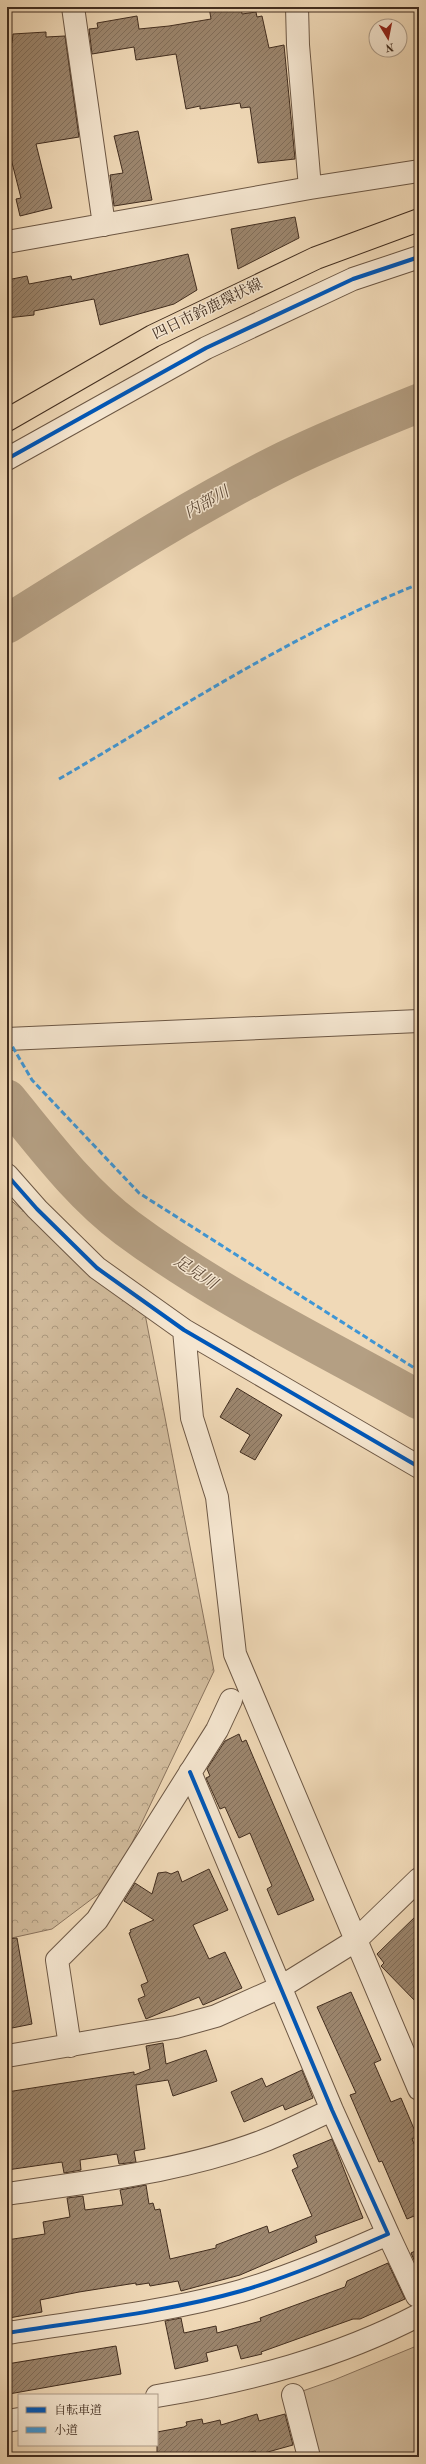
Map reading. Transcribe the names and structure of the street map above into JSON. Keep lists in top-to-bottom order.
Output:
{
  "streets": {
    "main road": ["四日市鈴鹿環状線"]
  },
  "water": ["内部川", "足見川"],
  "legend": ["自転車道", "小道"],
  "north": "bottom"
}
